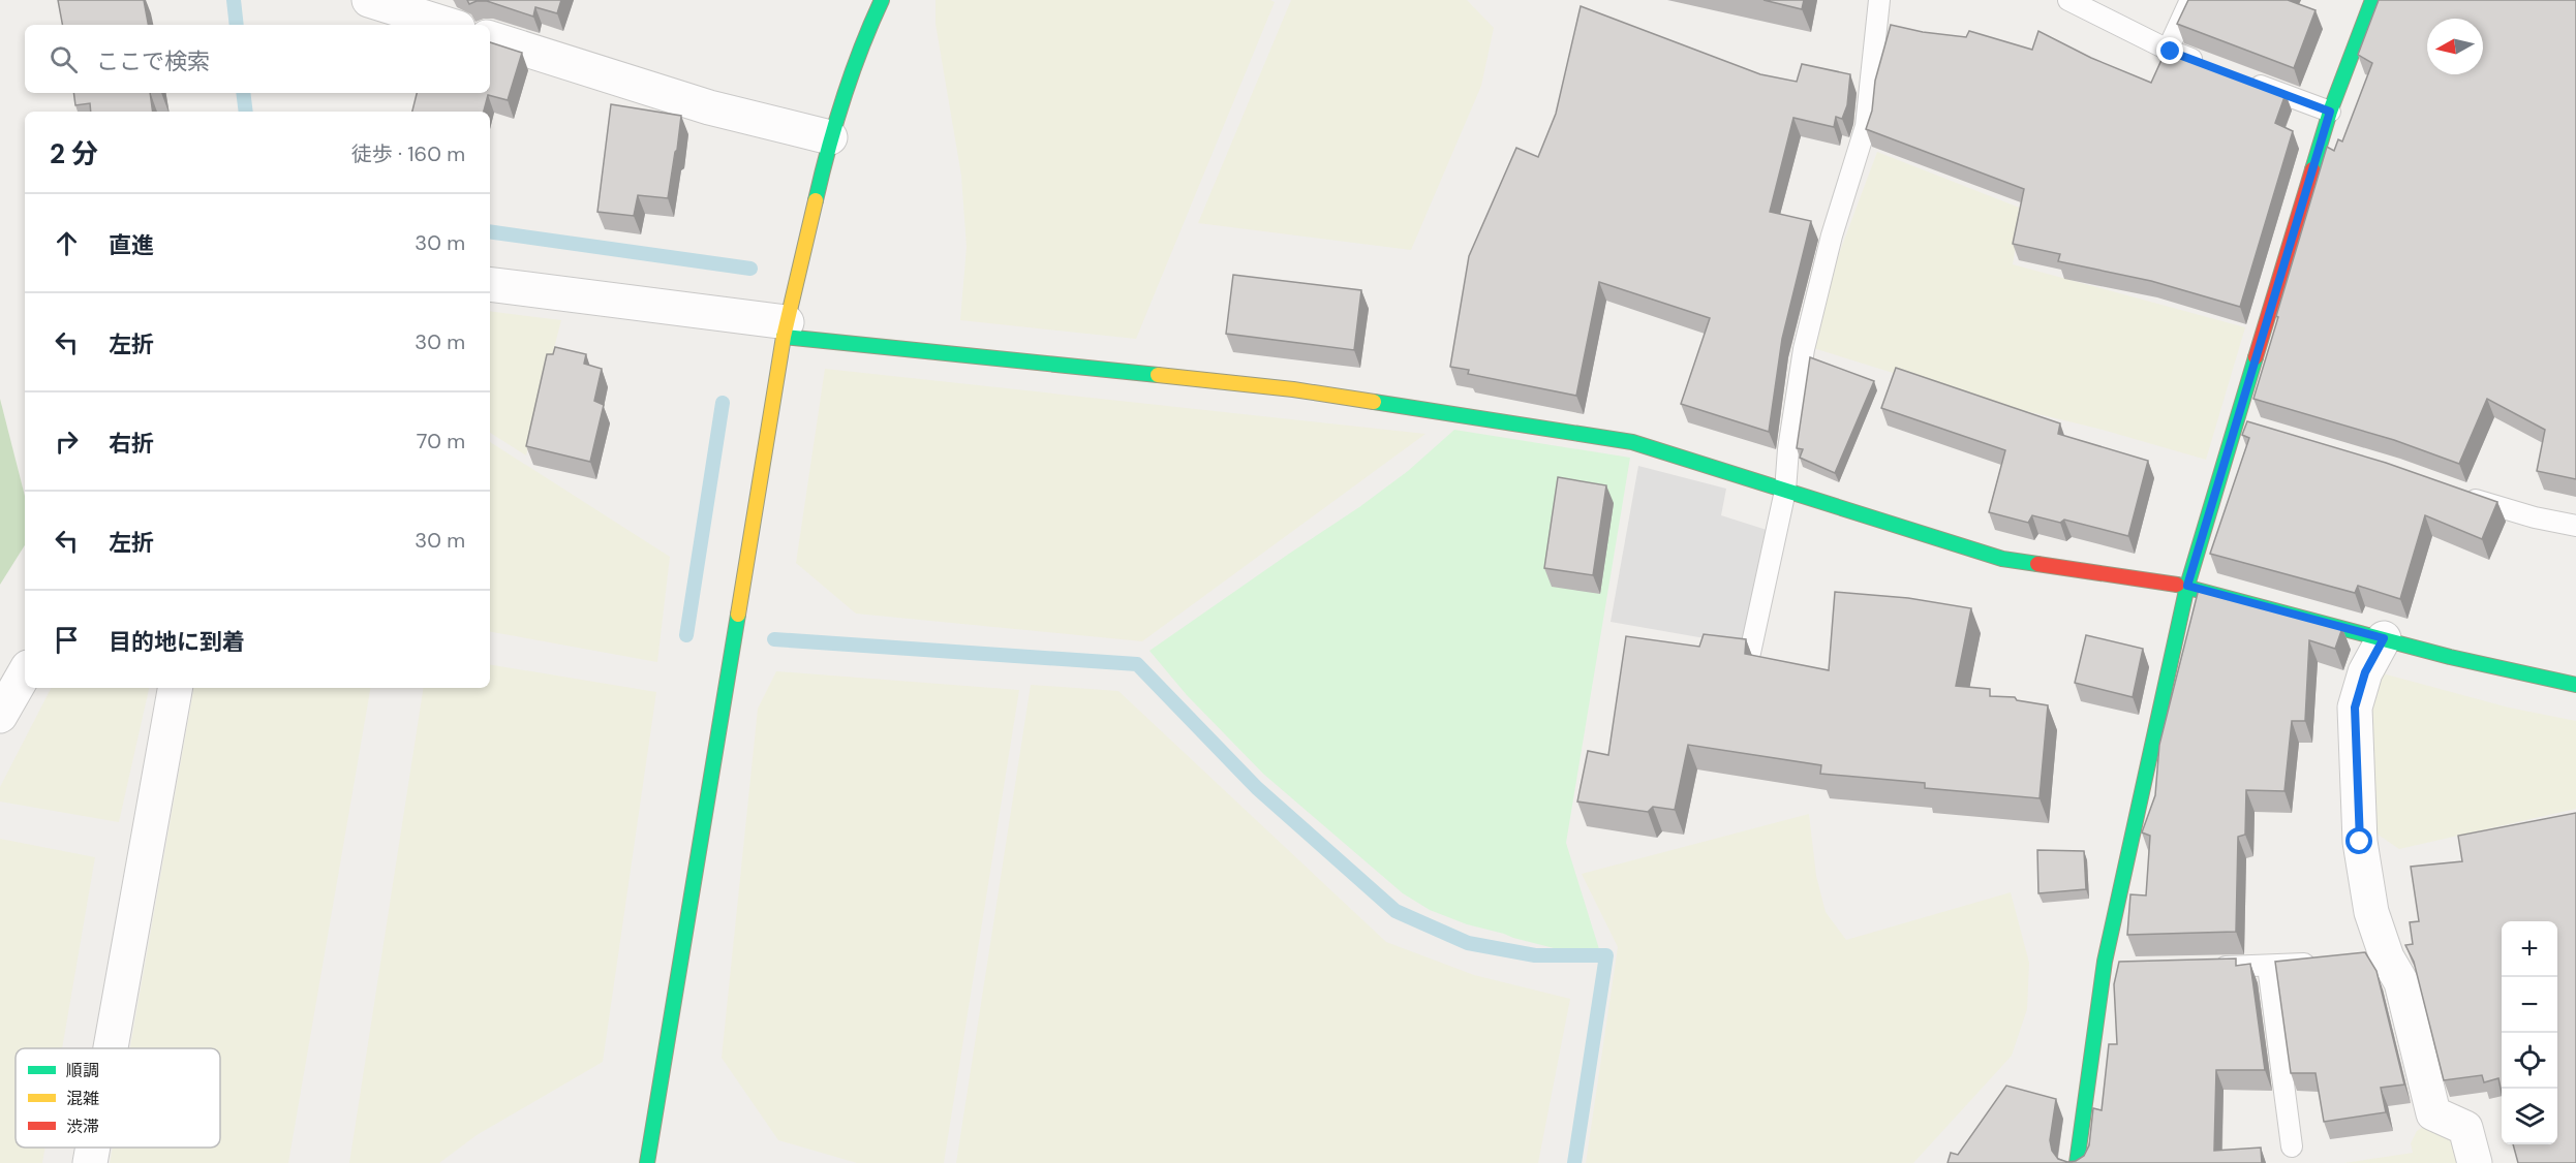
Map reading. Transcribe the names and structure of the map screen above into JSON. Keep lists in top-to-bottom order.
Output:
{
  "legend": ["順調", "混雑", "渋滞"],
  "north": "left",
  "page": {
    "search": "ここで検索",
    "heading": ["2 分", "徒歩 · 160 m"],
    "list": [
      ["直進", "30 m"],
      ["左折", "30 m"],
      ["右折", "70 m"],
      ["左折", "30 m"],
      "目的地に到着"
    ],
    "map_buttons": ["+", "−"]
  }
}
